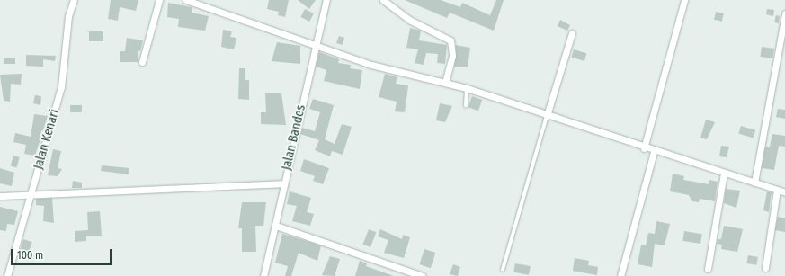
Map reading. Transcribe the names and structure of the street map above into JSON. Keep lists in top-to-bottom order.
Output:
{
  "streets": {
    "street": ["Jalan Bandes", "Jalan Kenari"]
  },
  "scale_bar": "100 m"
}
